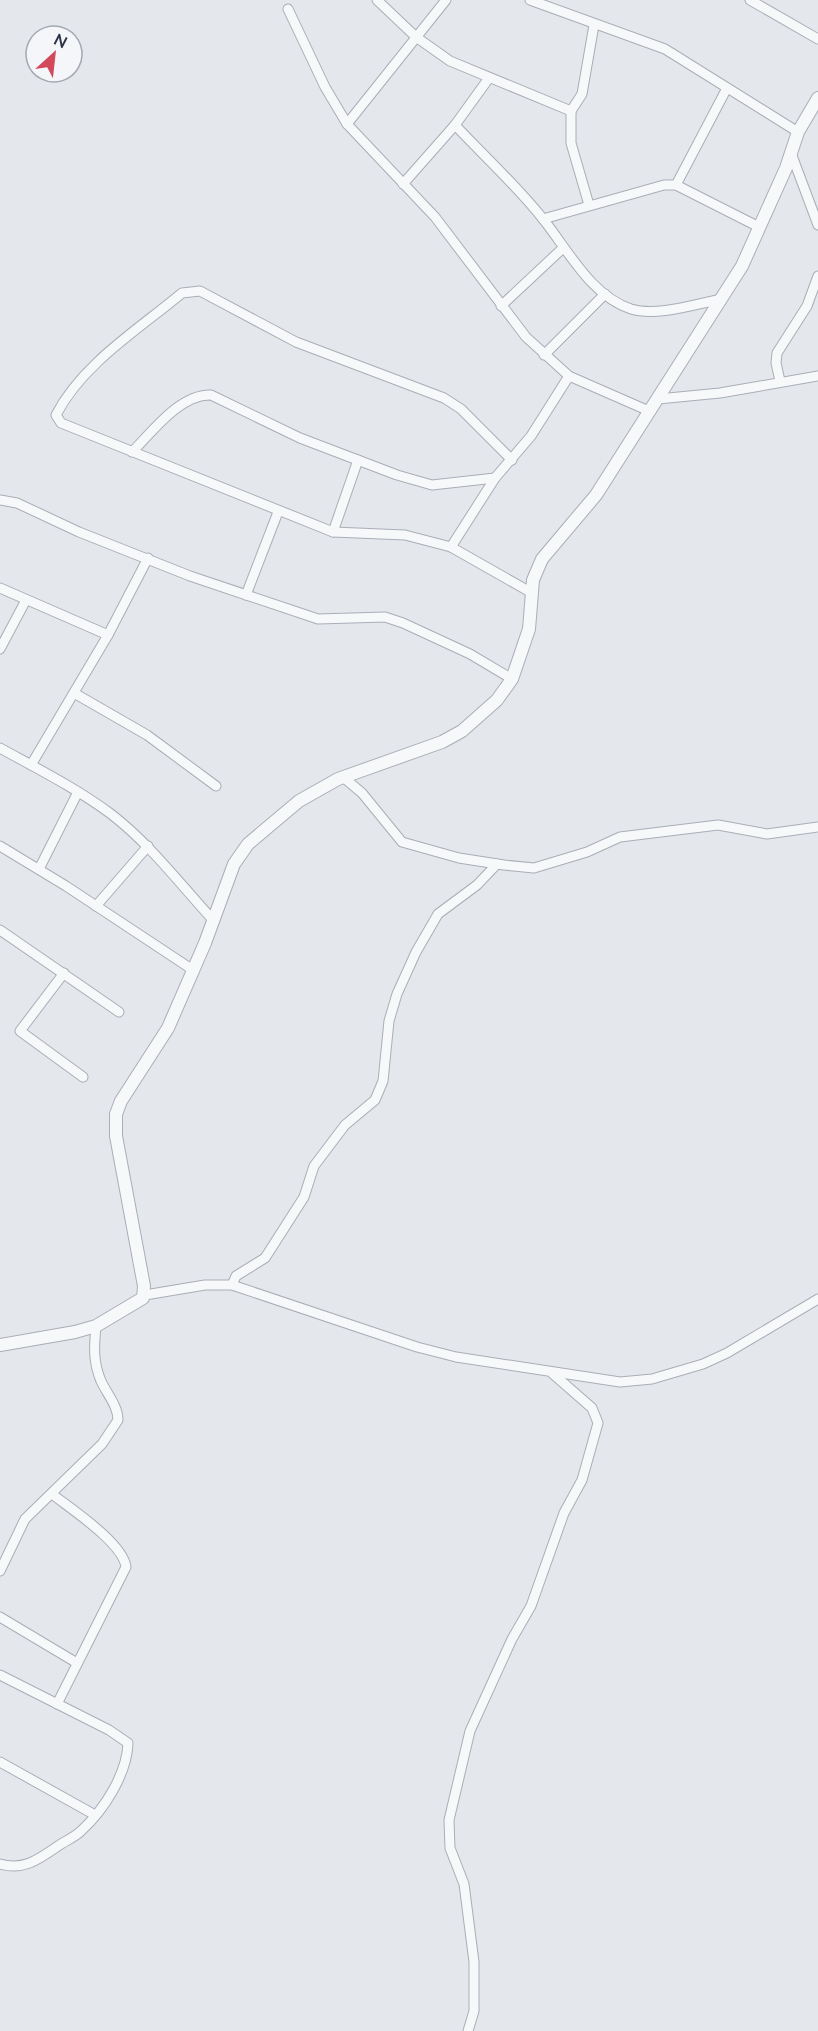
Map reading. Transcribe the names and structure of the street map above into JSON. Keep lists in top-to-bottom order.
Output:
{
  "north": "top right"
}
